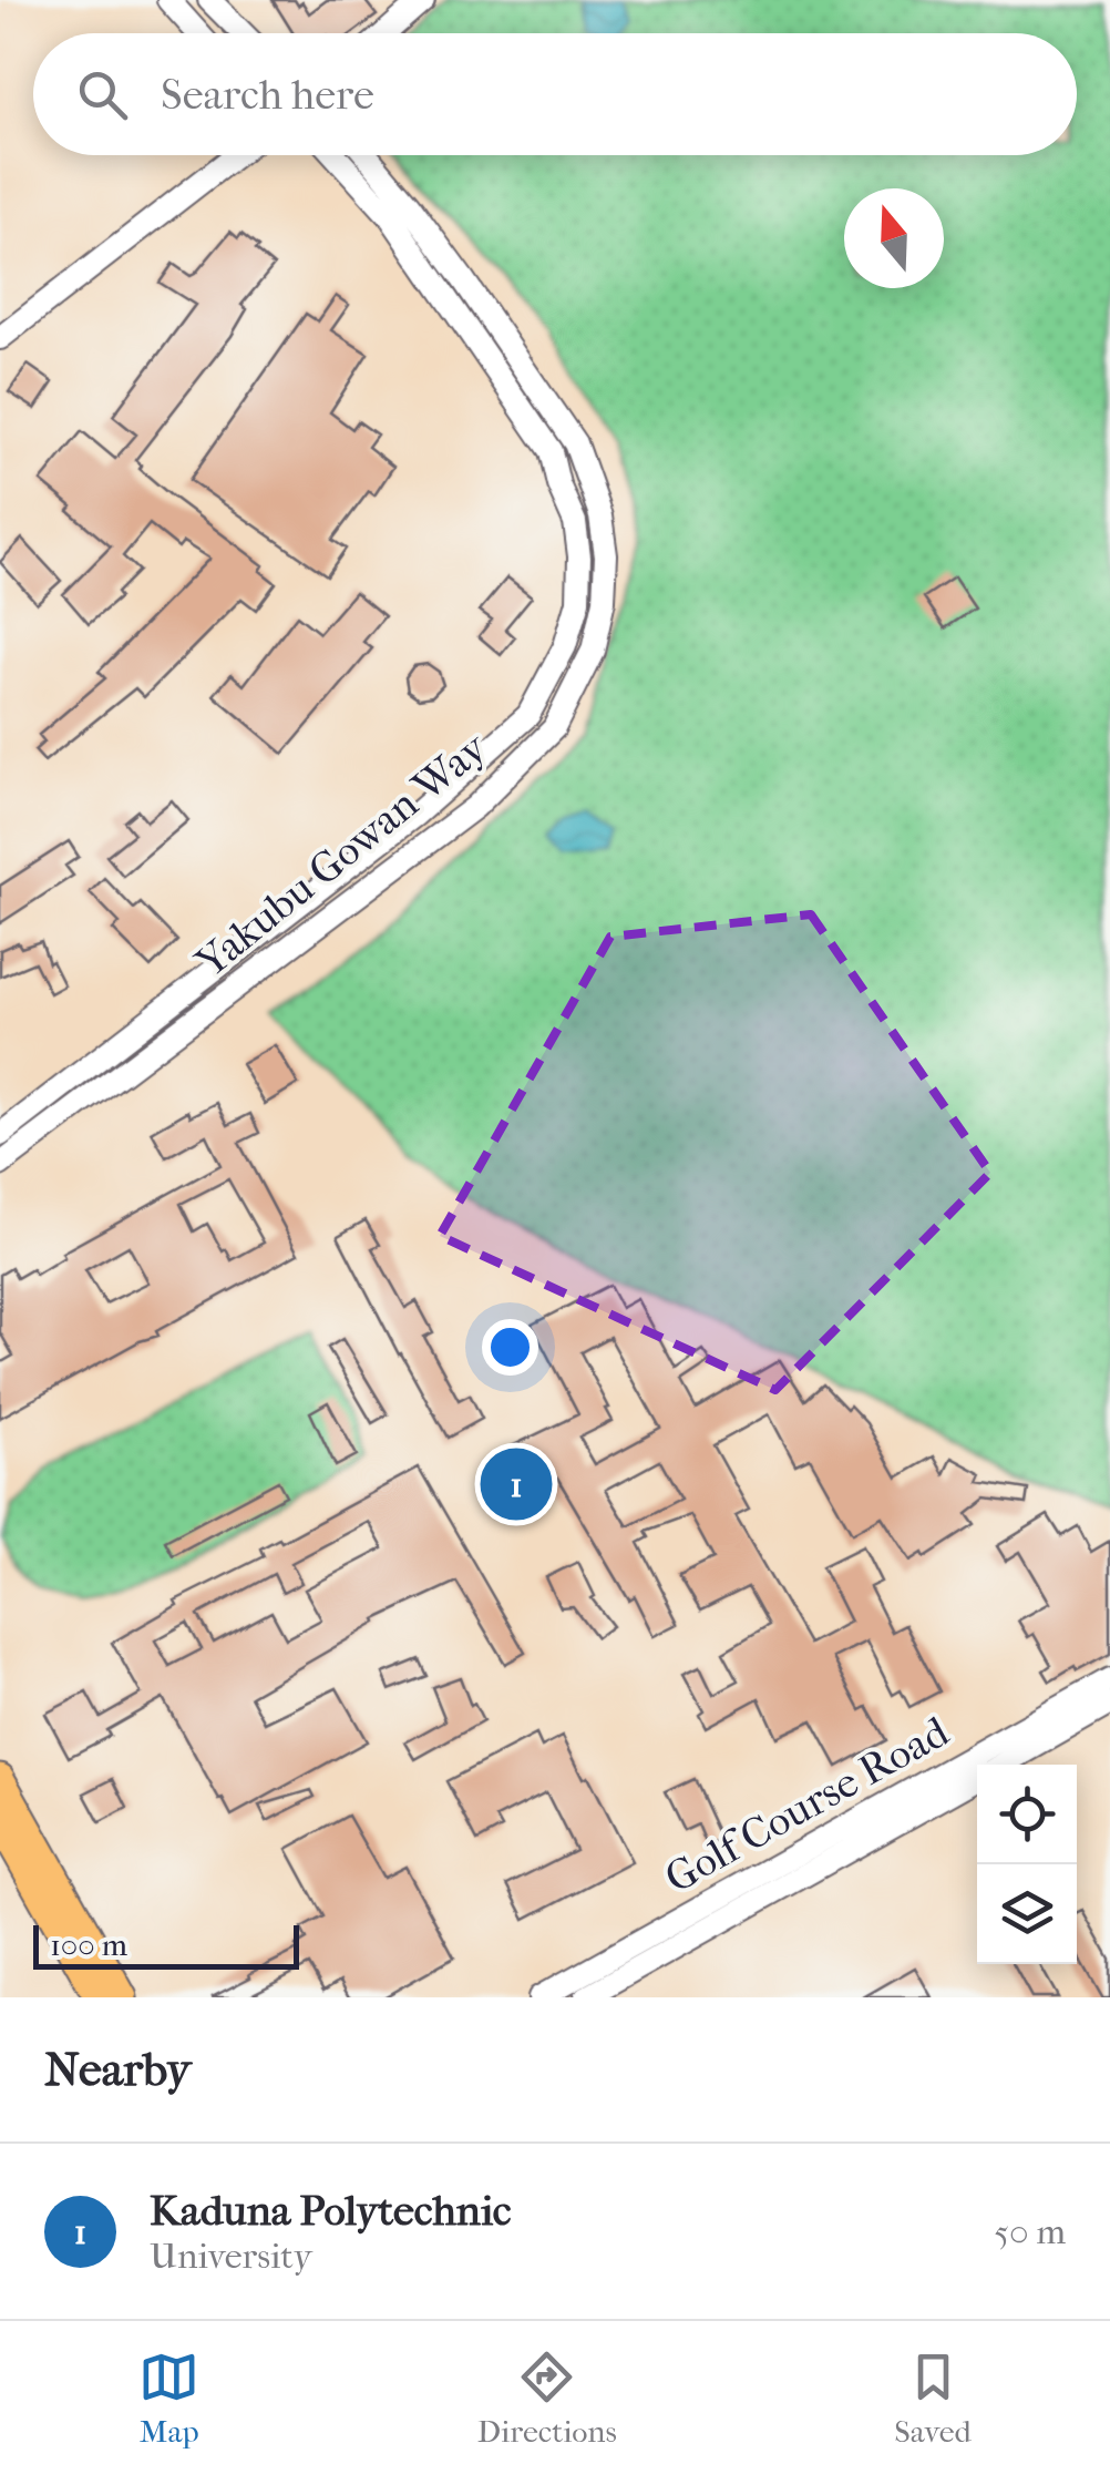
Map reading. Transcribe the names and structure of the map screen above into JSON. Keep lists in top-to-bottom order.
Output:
{
  "streets": {
    "street": ["Yakubu Gowan Way", "Golf Course Road"]
  },
  "scale_bar": "100 m",
  "north": "top",
  "page": {
    "search": "Search here",
    "pins": "1",
    "scale": "100 m",
    "heading": "Nearby",
    "list": [
      {
        "mark": "1",
        "name": "Kaduna Polytechnic",
        "note": "University",
        "value": "50 m"
      }
    ],
    "nav": ["Map", "Directions", "Saved"]
  }
}
